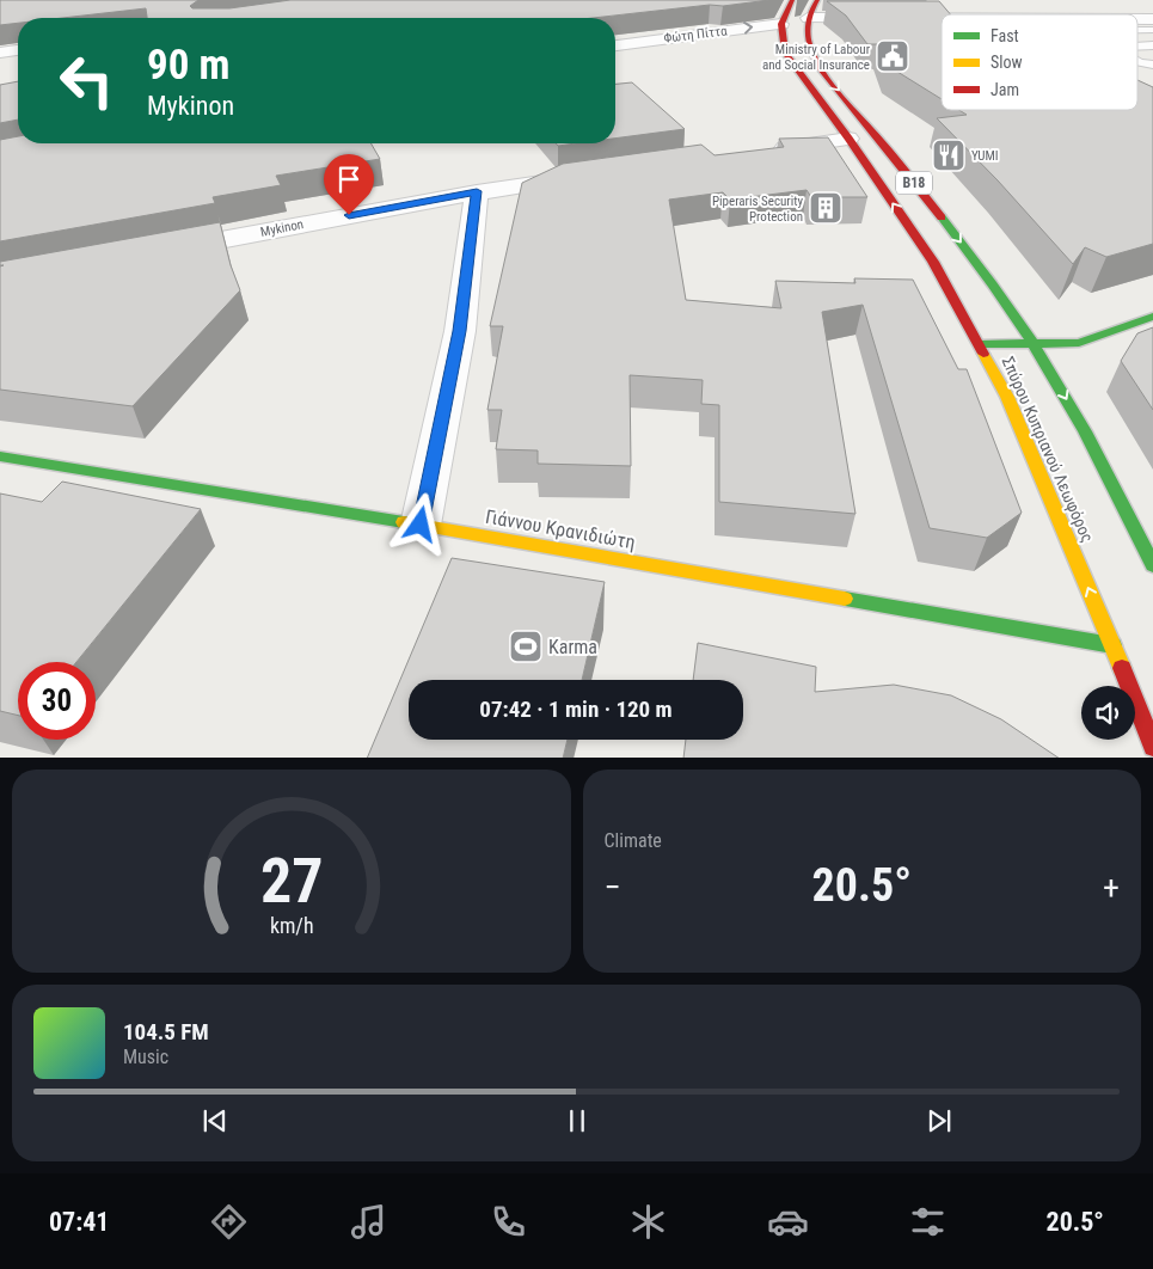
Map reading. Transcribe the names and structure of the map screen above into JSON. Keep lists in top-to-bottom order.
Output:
{
  "streets": {
    "main road": ["B18", "Σπύρου Κυπριανού Λεωφόρος", "Γιάννου Κρανιδιώτη"],
    "street": ["Φώτη Πίττα", "Mykinon"]
  },
  "crossings": [
    ["Φώτη Πίττα", "Σπύρου Κυπριανού Λεωφόρος"],
    ["Σπύρου Κυπριανού Λεωφόρος", "Γιάννου Κρανιδιώτη"]
  ],
  "one_way": ["Φώτη Πίττα"],
  "places": {
    "public building": ["Ministry of Labour and Social Insurance"],
    "restaurant": ["YUMI"],
    "building": ["Piperaris Security Protection"],
    "sports": ["Karma"]
  },
  "legend": ["Fast", "Slow", "Jam"],
  "page": {
    "turn": ["90 m", "Mykinon"],
    "limit": "30",
    "trip": "07:42 · 1 min · 120 m",
    "tile": "Climate",
    "heat": ["−", "20.5°", "+"],
    "song": ["104.5 FM", "Music"],
    "tabs": ["07:41", "20.5°"],
    "gauge": ["27", "km/h"]
  }
}
